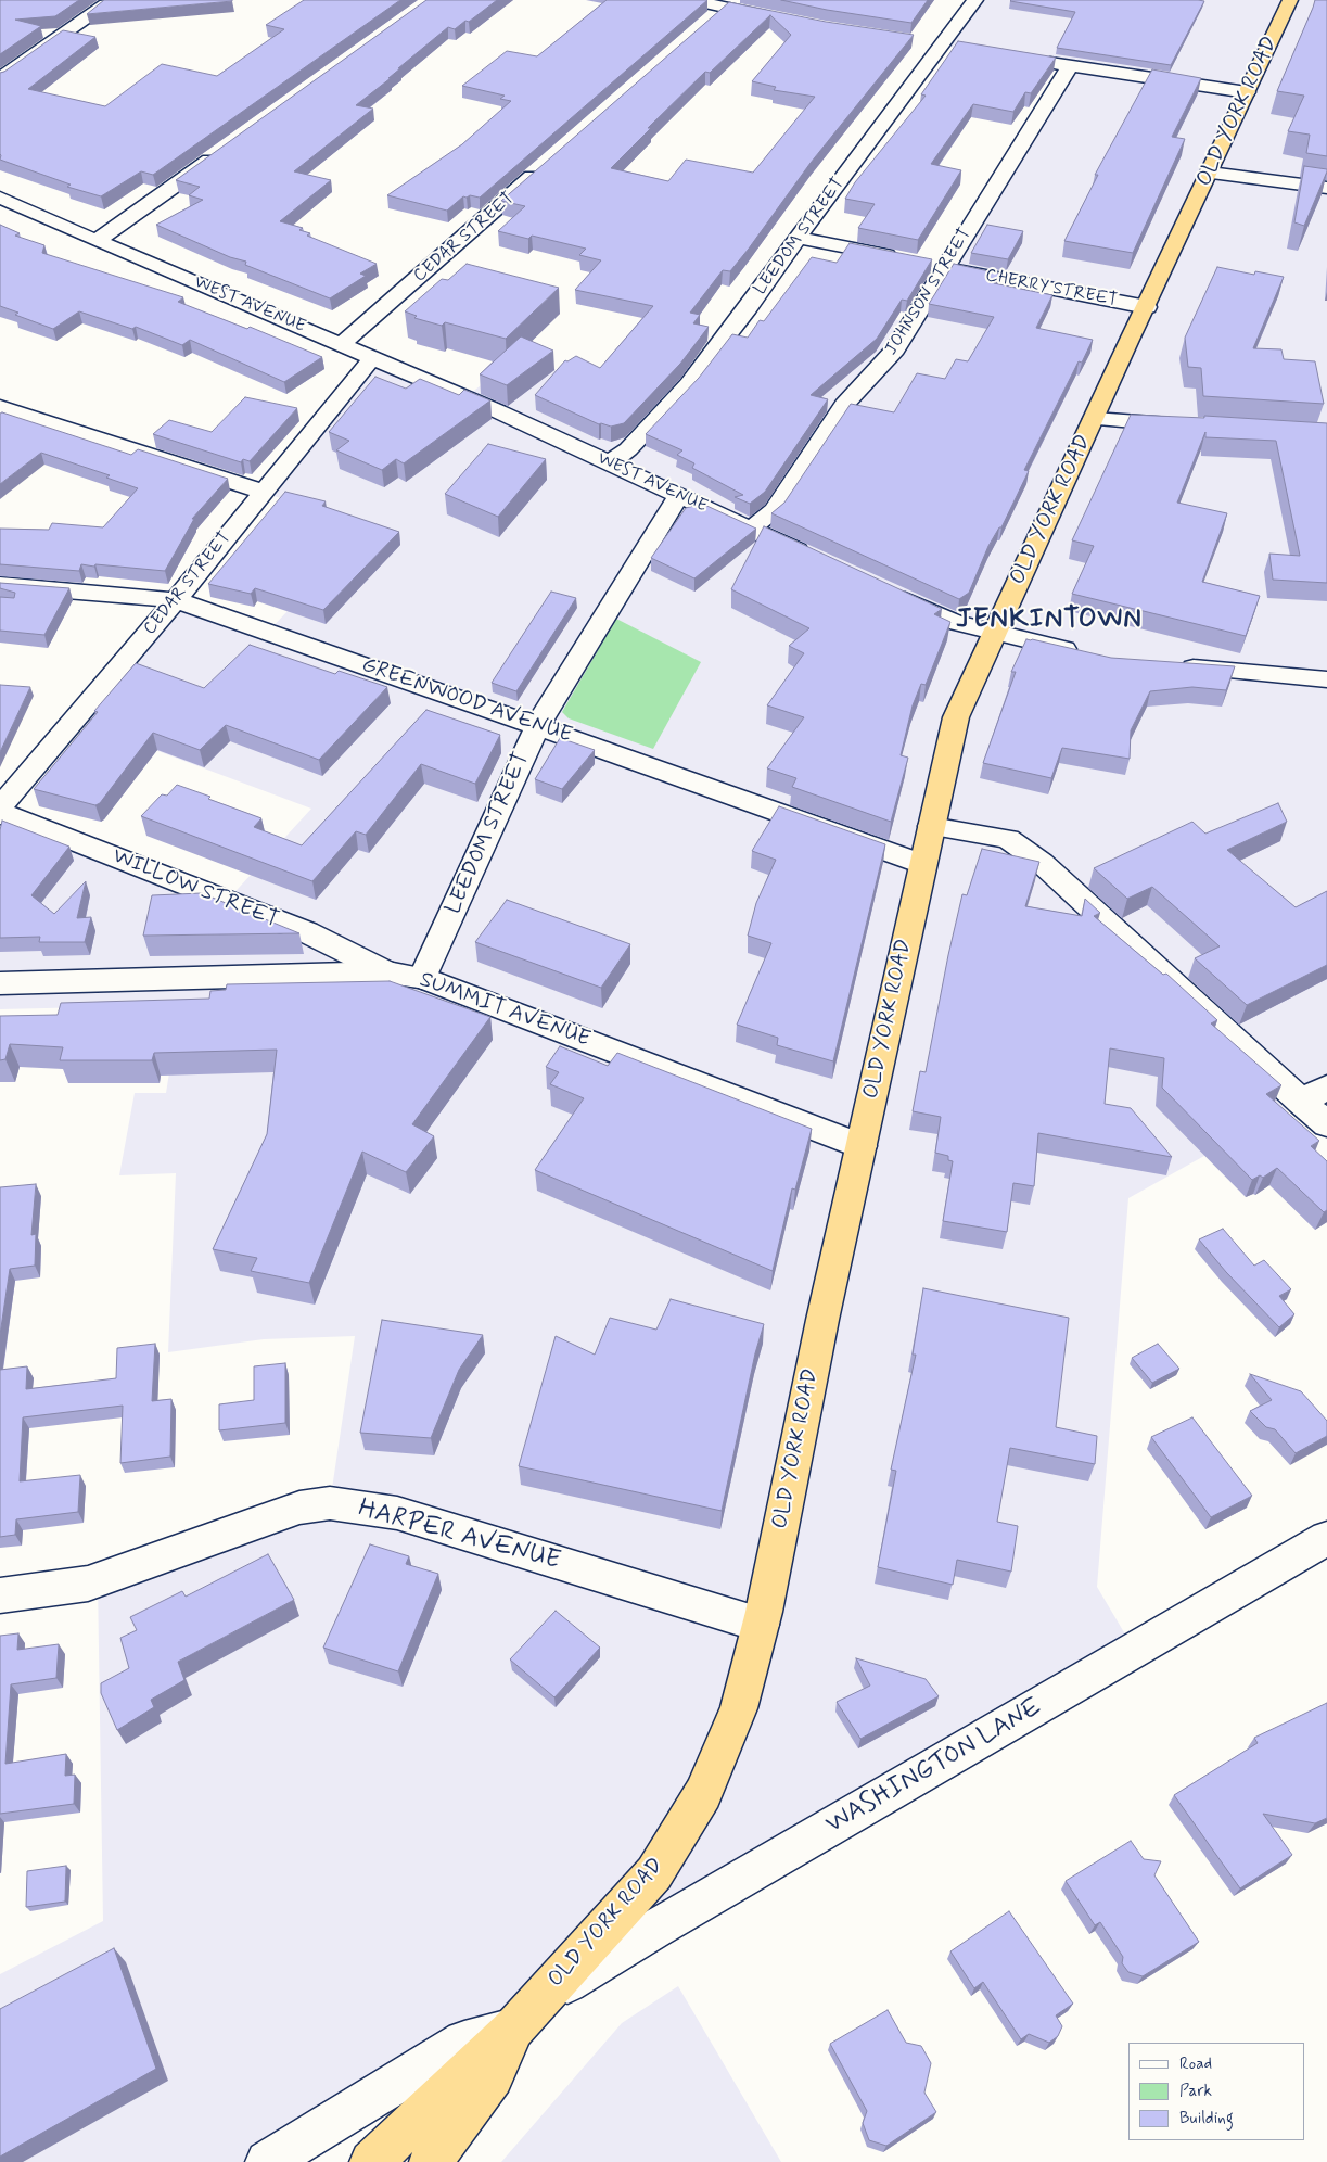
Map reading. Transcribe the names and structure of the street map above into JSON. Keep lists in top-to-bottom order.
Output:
{
  "streets": {
    "highway": ["OLD YORK ROAD"],
    "street": [
      "LEEDOM STREET",
      "CEDAR STREET",
      "CHERRY STREET",
      "JOHNSON STREET",
      "WEST AVENUE",
      "GREENWOOD AVENUE",
      "WILLOW STREET",
      "SUMMIT AVENUE",
      "HARPER AVENUE",
      "WASHINGTON LANE"
    ]
  },
  "crossings": [
    ["OLD YORK ROAD", "CHERRY STREET"],
    ["OLD YORK ROAD", "GREENWOOD AVENUE"],
    ["OLD YORK ROAD", "SUMMIT AVENUE"],
    ["OLD YORK ROAD", "HARPER AVENUE"],
    ["OLD YORK ROAD", "WASHINGTON LANE"],
    ["LEEDOM STREET", "WEST AVENUE"],
    ["LEEDOM STREET", "GREENWOOD AVENUE"],
    ["LEEDOM STREET", "SUMMIT AVENUE"],
    ["CEDAR STREET", "WEST AVENUE"],
    ["CEDAR STREET", "GREENWOOD AVENUE"],
    ["CHERRY STREET", "JOHNSON STREET"],
    ["JOHNSON STREET", "WEST AVENUE"],
    ["WILLOW STREET", "SUMMIT AVENUE"]
  ],
  "districts": ["JENKINTOWN"],
  "legend": ["Road", "Park", "Building"]
}
